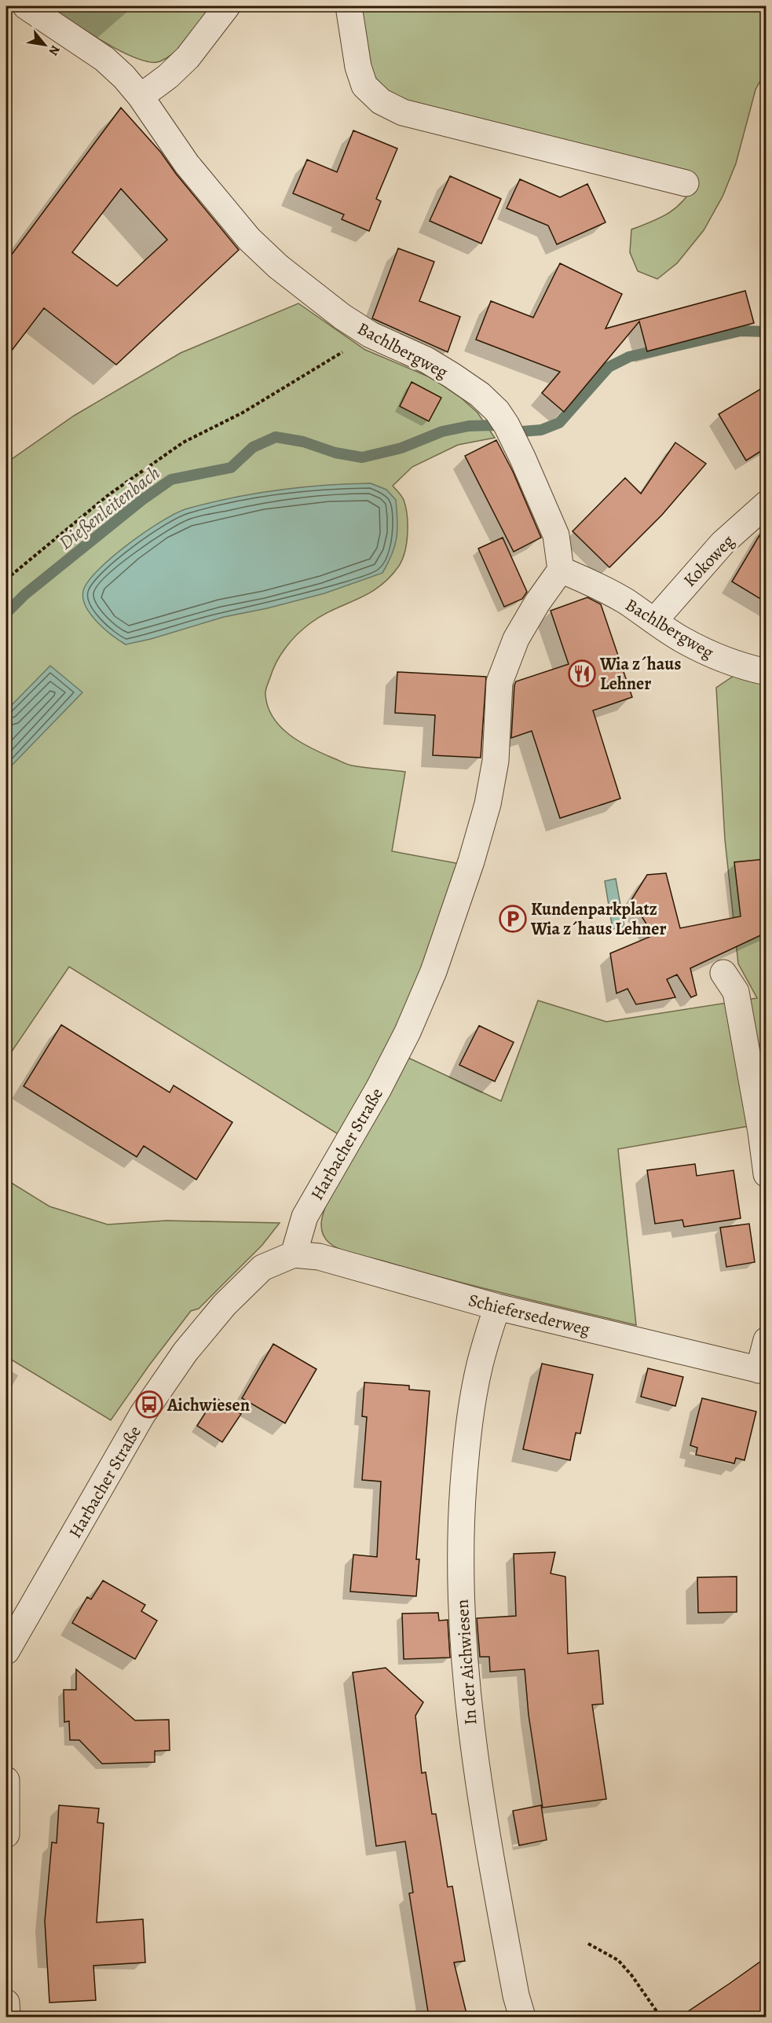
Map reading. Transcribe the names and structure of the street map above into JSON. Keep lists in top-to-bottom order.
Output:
{
  "streets": {
    "street": [
      "Bachlbergweg",
      "Kokoweg",
      "Harbacher Straße",
      "Schiefersederweg",
      "In der Aichwiesen"
    ]
  },
  "crossings": [
    ["Bachlbergweg", "Kokoweg"],
    ["Bachlbergweg", "Harbacher Straße"],
    ["Harbacher Straße", "Schiefersederweg"],
    ["Schiefersederweg", "In der Aichwiesen"]
  ],
  "water": ["Dießenleitenbach"],
  "places": {
    "restaurant": ["Wia z´haus Lehner"],
    "parking": ["Kundenparkplatz Wia z´haus Lehner"],
    "bus stop": ["Aichwiesen"]
  },
  "north": "bottom right"
}
